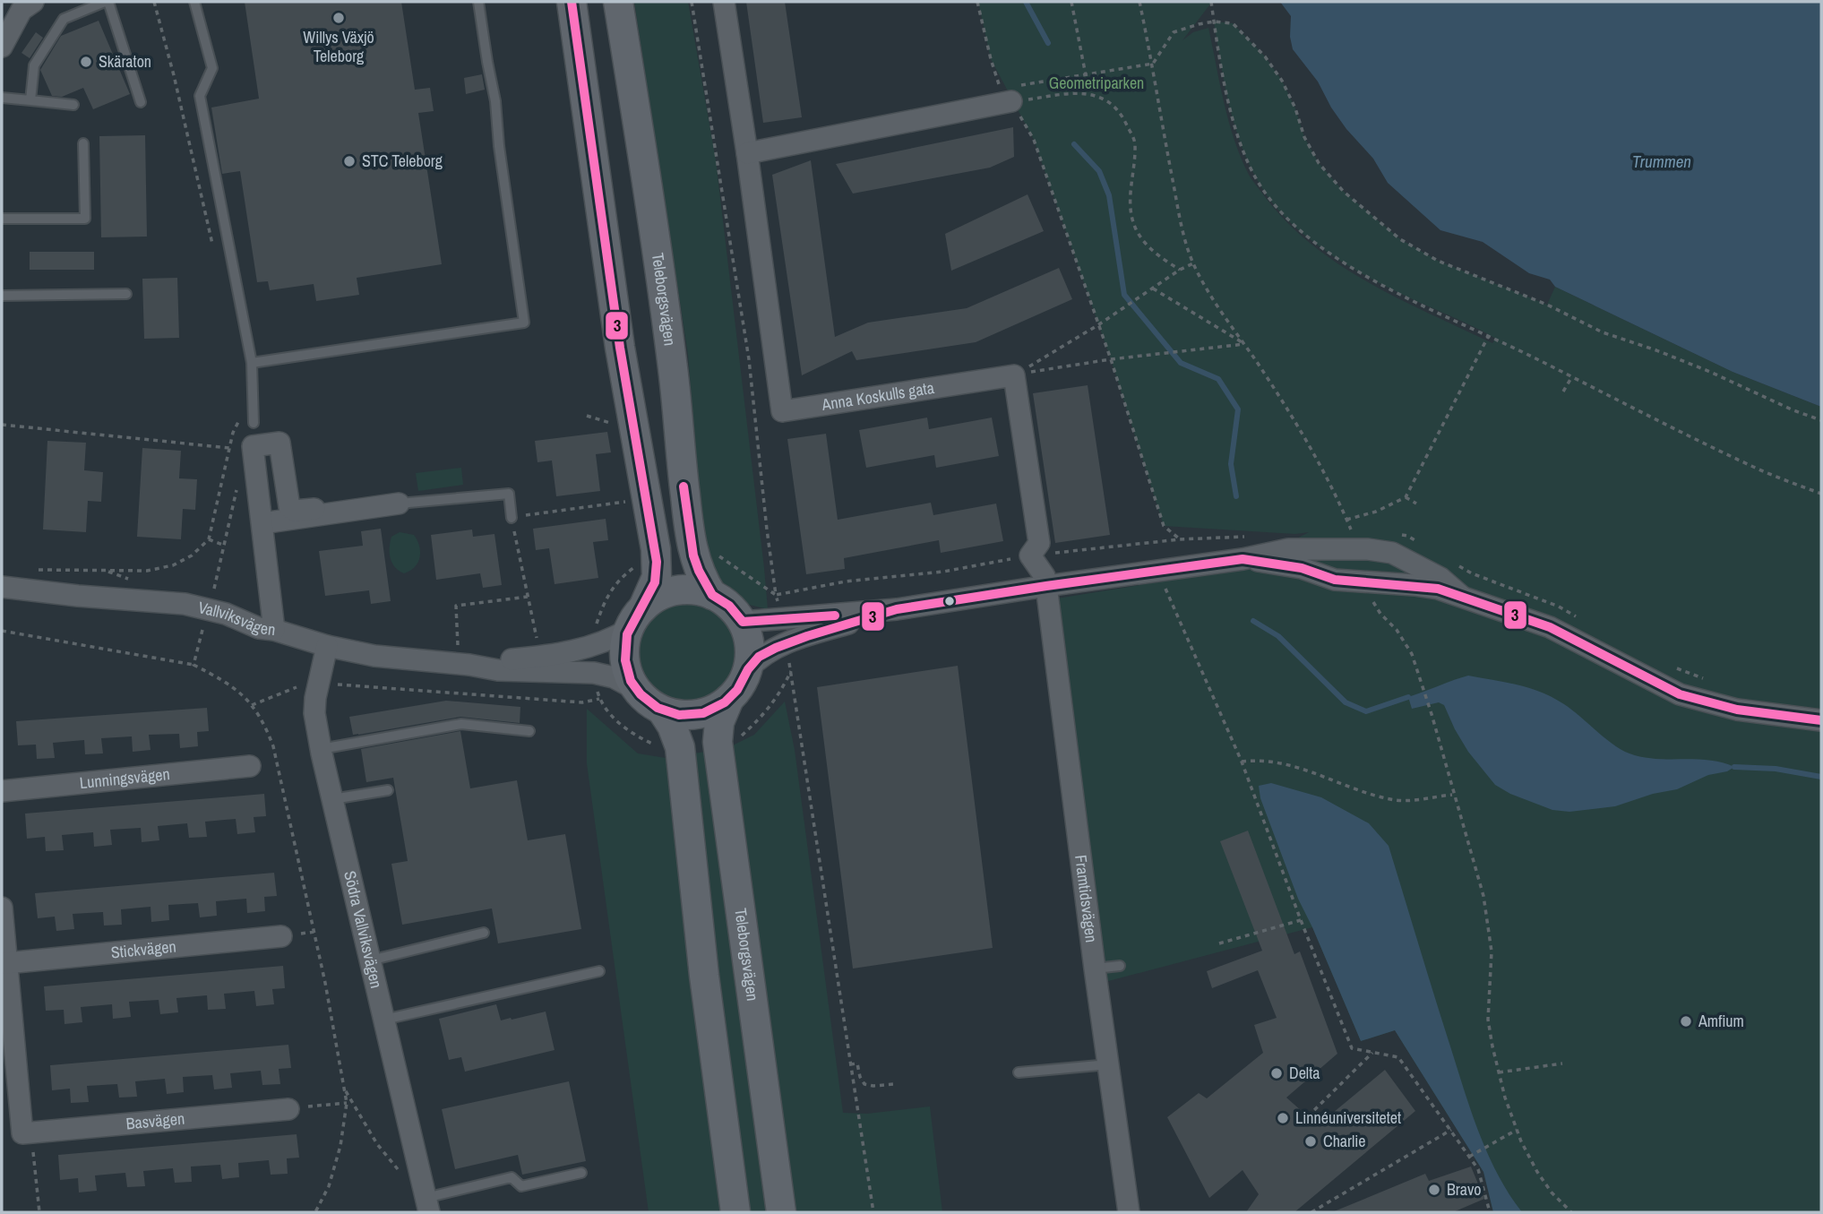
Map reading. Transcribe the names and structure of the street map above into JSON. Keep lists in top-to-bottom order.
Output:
{
  "streets": {
    "main road": ["Teleborgsvägen"],
    "street": [
      "Anna Koskulls gata",
      "Vallviksvägen",
      "Lunningsvägen",
      "Framtidsvägen",
      "Södra Vallviksvägen",
      "Stickvägen",
      "Basvägen"
    ]
  },
  "crossings": [
    ["Teleborgsvägen", "Vallviksvägen"],
    ["Vallviksvägen", "Södra Vallviksvägen"]
  ],
  "water": ["Trummen"],
  "parks": ["Geometriparken"],
  "places": [
    "Willys Växjö Teleborg",
    "Skäraton",
    "STC Teleborg",
    "Amfium",
    "Delta",
    "Linnéuniversitetet",
    "Charlie",
    "Bravo"
  ],
  "lines": ["transit line 3"]
}
